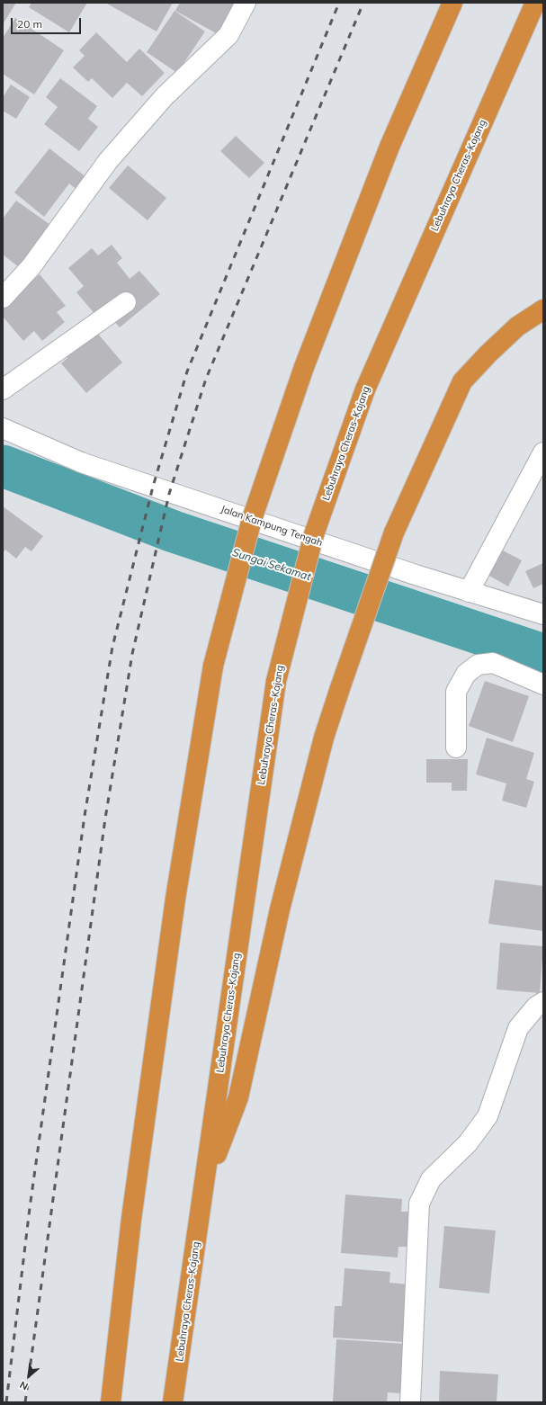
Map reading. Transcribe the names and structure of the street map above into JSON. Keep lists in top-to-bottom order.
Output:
{
  "streets": {
    "highway": ["Lebuhraya Cheras–Kajang"],
    "street": ["Jalan Kampung Tengah"]
  },
  "water": ["Sungai Sekamat"],
  "scale_bar": "20 m",
  "north": "bottom left"
}
